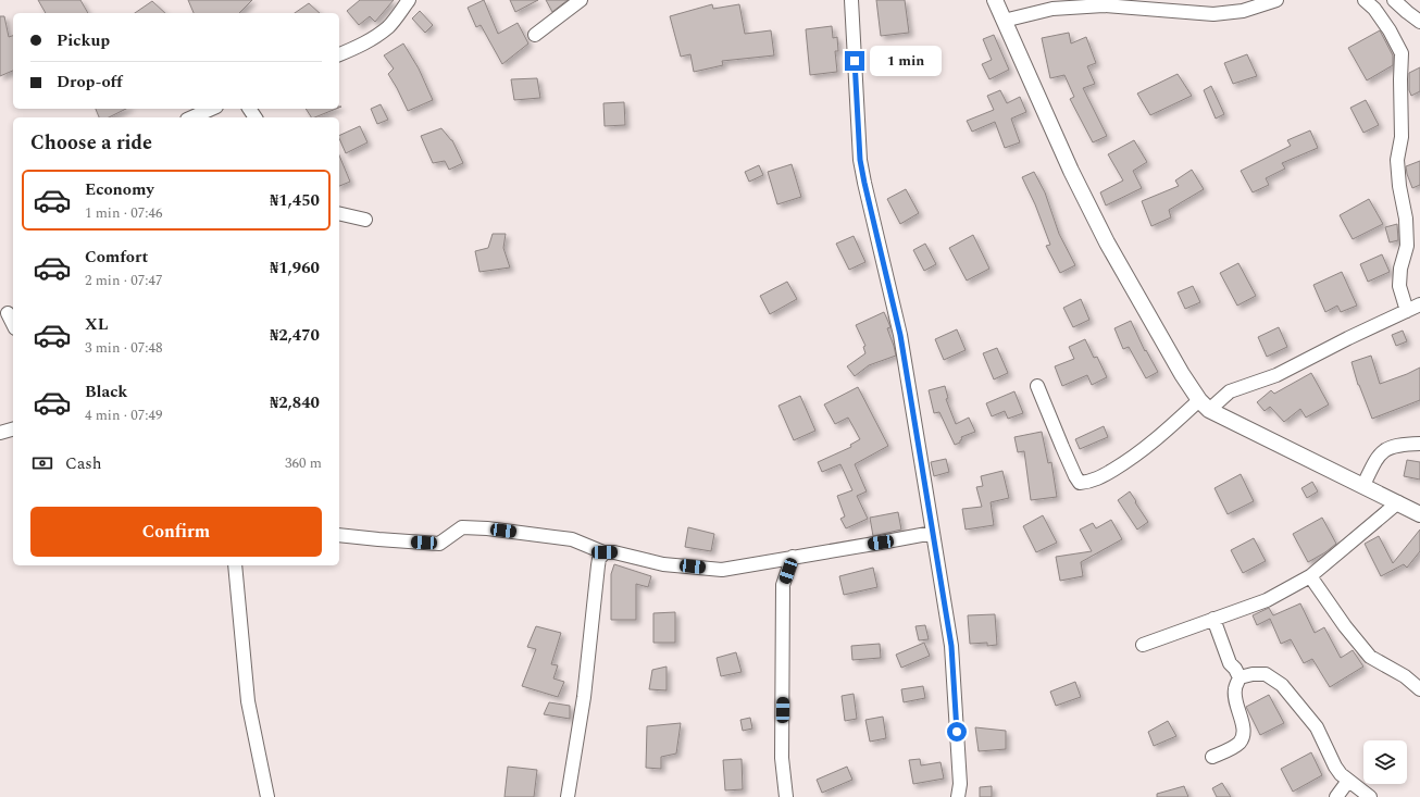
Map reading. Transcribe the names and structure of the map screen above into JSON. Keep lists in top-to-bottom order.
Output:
{
  "page": {
    "banner": ["Pickup", "Drop-off"],
    "bubble": "1 min",
    "heading": "Choose a ride",
    "list": [
      {
        "name": "Economy",
        "note": "1 min · 07:46",
        "value": "₦1,450"
      },
      {
        "name": "Comfort",
        "note": "2 min · 07:47",
        "value": "₦1,960"
      },
      {
        "name": "XL",
        "note": "3 min · 07:48",
        "value": "₦2,470"
      },
      {
        "name": "Black",
        "note": "4 min · 07:49",
        "value": "₦2,840"
      }
    ],
    "pay": ["Cash", "360 m"],
    "buttons": "Confirm"
  }
}
